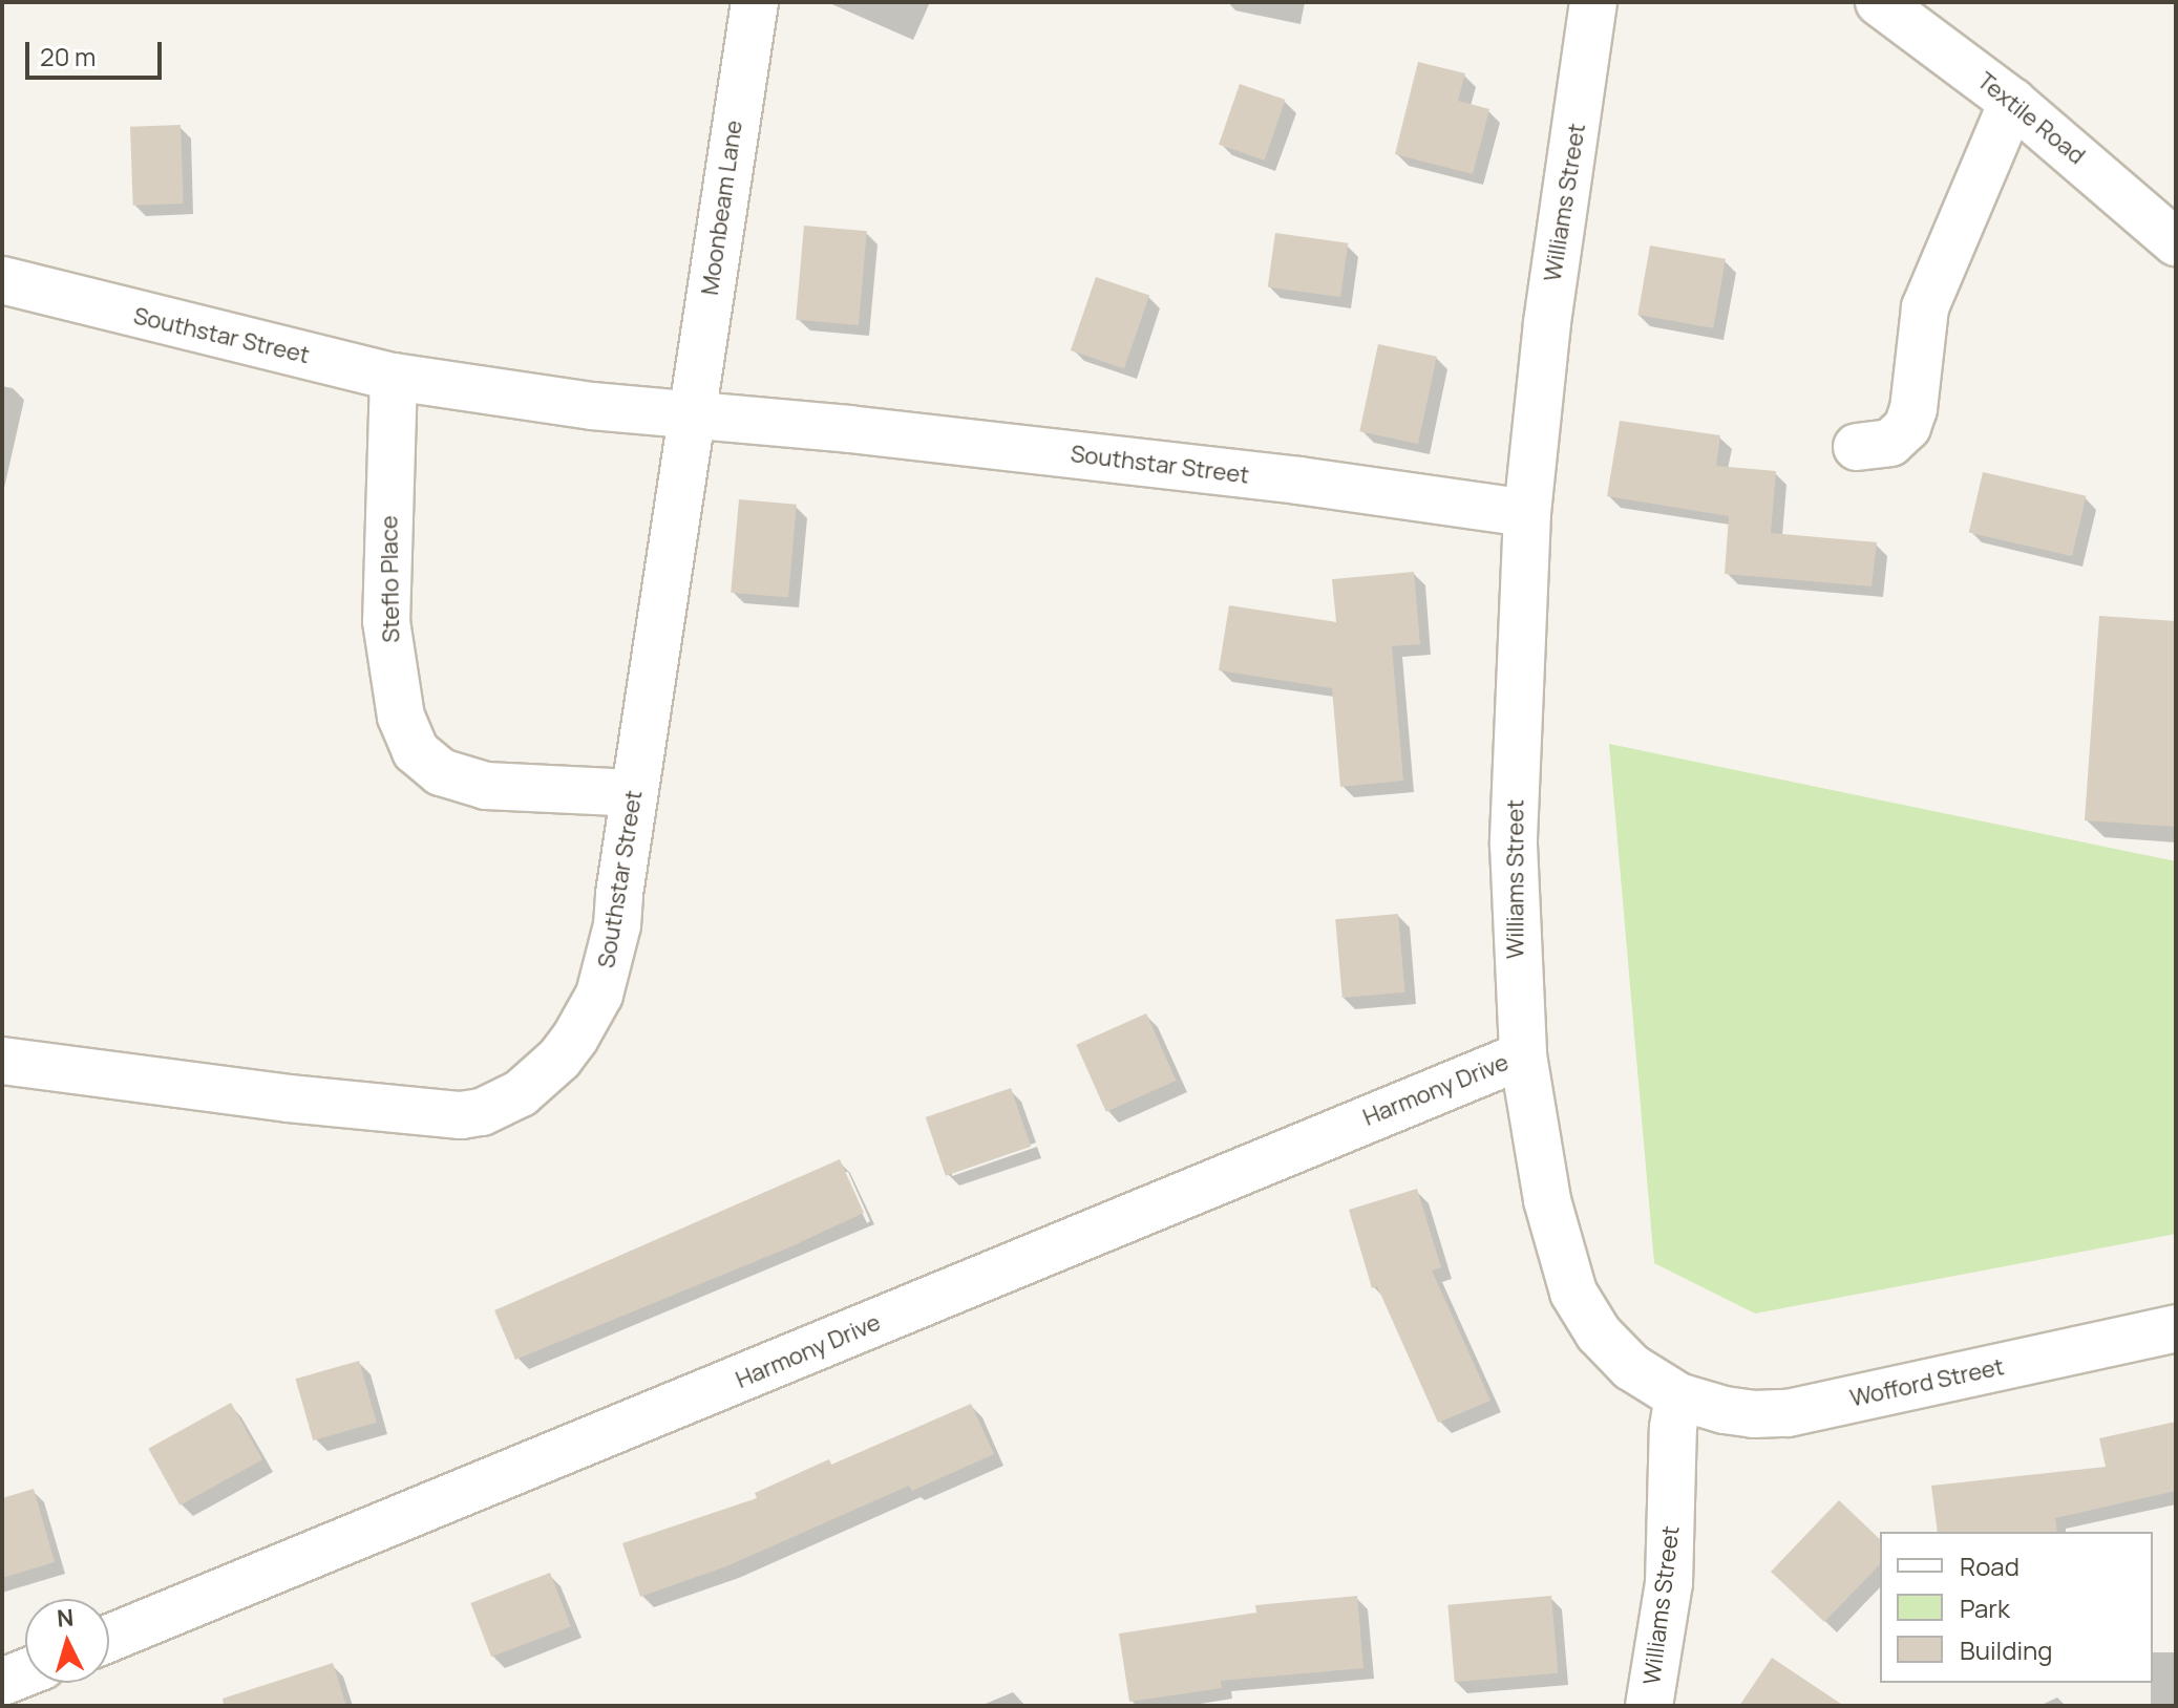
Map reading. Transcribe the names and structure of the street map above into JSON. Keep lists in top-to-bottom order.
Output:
{
  "streets": {
    "street": [
      "Textile Road",
      "Williams Street",
      "Moonbeam Lane",
      "Southstar Street",
      "Steflo Place",
      "Harmony Drive",
      "Wofford Street"
    ]
  },
  "crossings": [
    ["Williams Street", "Southstar Street"],
    ["Williams Street", "Harmony Drive"],
    ["Williams Street", "Wofford Street"],
    ["Moonbeam Lane", "Southstar Street"],
    ["Southstar Street", "Steflo Place"]
  ],
  "legend": ["Road", "Park", "Building"],
  "scale_bar": "20 m",
  "north": "top"
}
